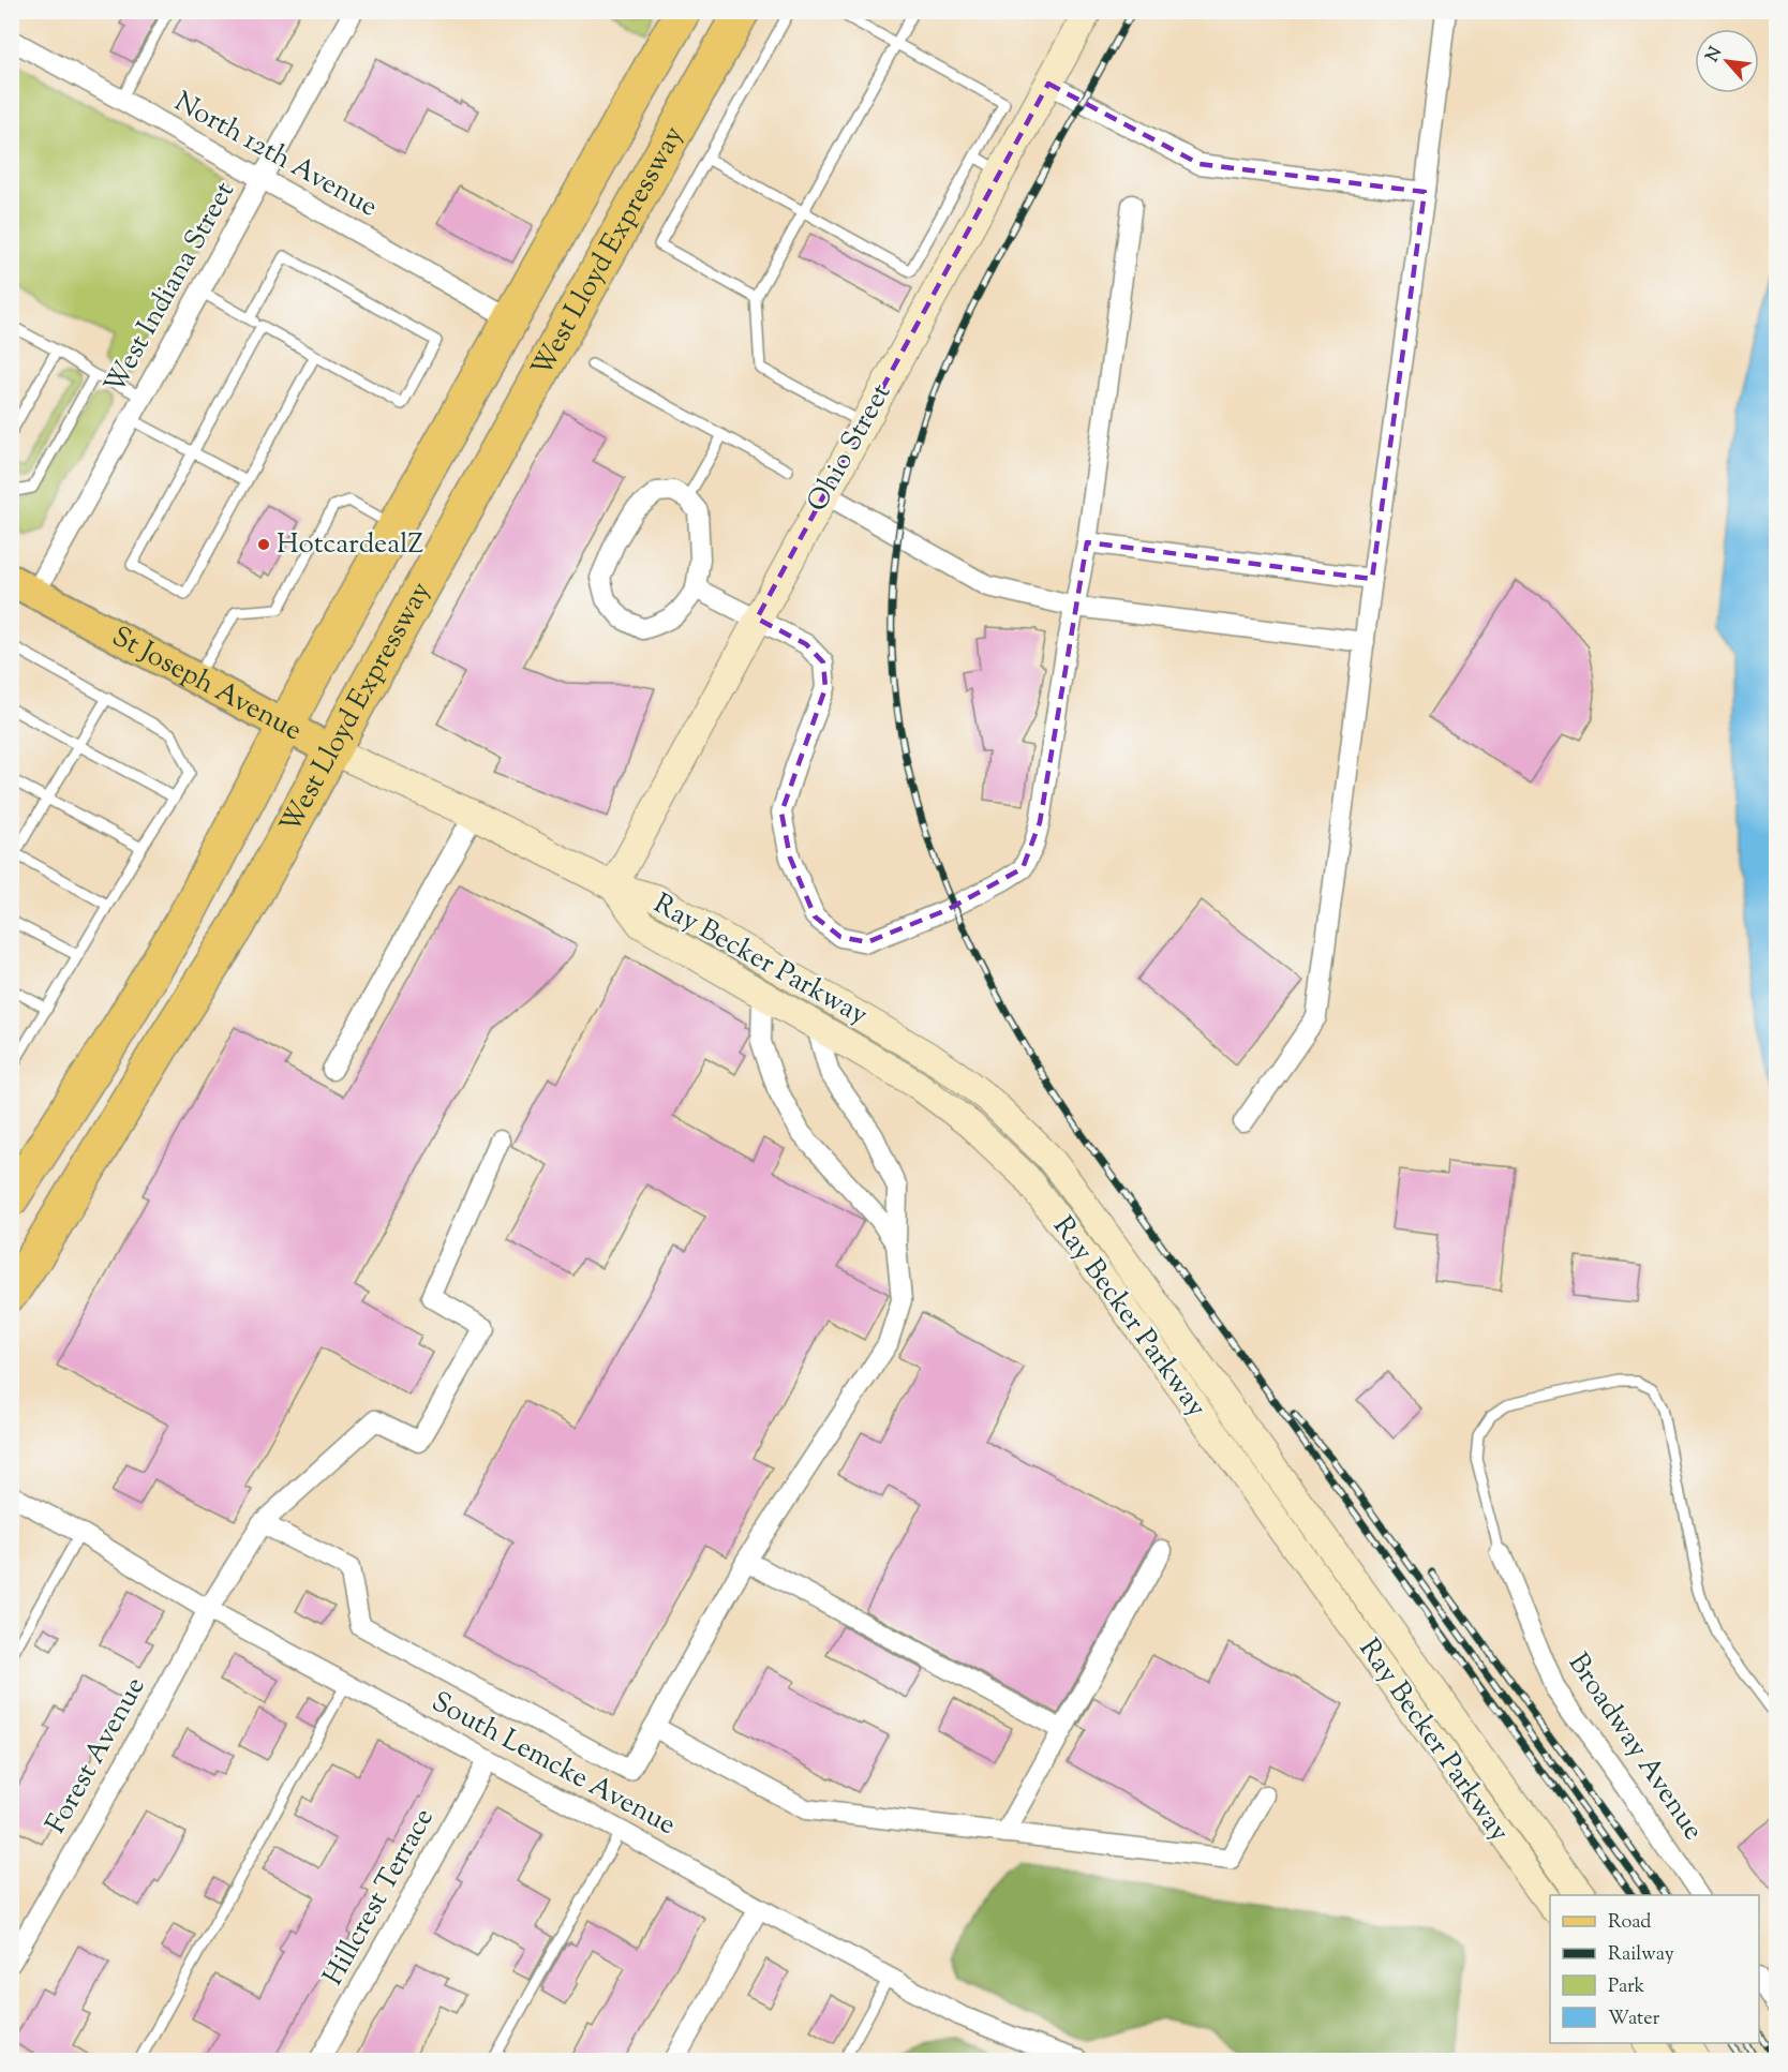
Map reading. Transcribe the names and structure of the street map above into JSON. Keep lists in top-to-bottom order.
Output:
{
  "streets": {
    "highway": ["West Lloyd Expressway"],
    "main road": ["Ohio Street", "St Joseph Avenue", "Ray Becker Parkway"],
    "street": [
      "North 12th Avenue",
      "West Indiana Street",
      "Broadway Avenue",
      "Forest Avenue",
      "South Lemcke Avenue",
      "Hillcrest Terrace"
    ]
  },
  "crossings": [
    ["North 12th Avenue", "West Lloyd Expressway"],
    ["North 12th Avenue", "West Indiana Street"],
    ["West Lloyd Expressway", "St Joseph Avenue"],
    ["West Indiana Street", "St Joseph Avenue"],
    ["Ohio Street", "St Joseph Avenue"],
    ["Ohio Street", "Ray Becker Parkway"],
    ["St Joseph Avenue", "Ray Becker Parkway"],
    ["Forest Avenue", "South Lemcke Avenue"],
    ["South Lemcke Avenue", "Hillcrest Terrace"]
  ],
  "places": ["HotcardealZ"],
  "legend": [
    "Road",
    "Railway",
    "Park",
    "Water"
  ],
  "north": "top left"
}
